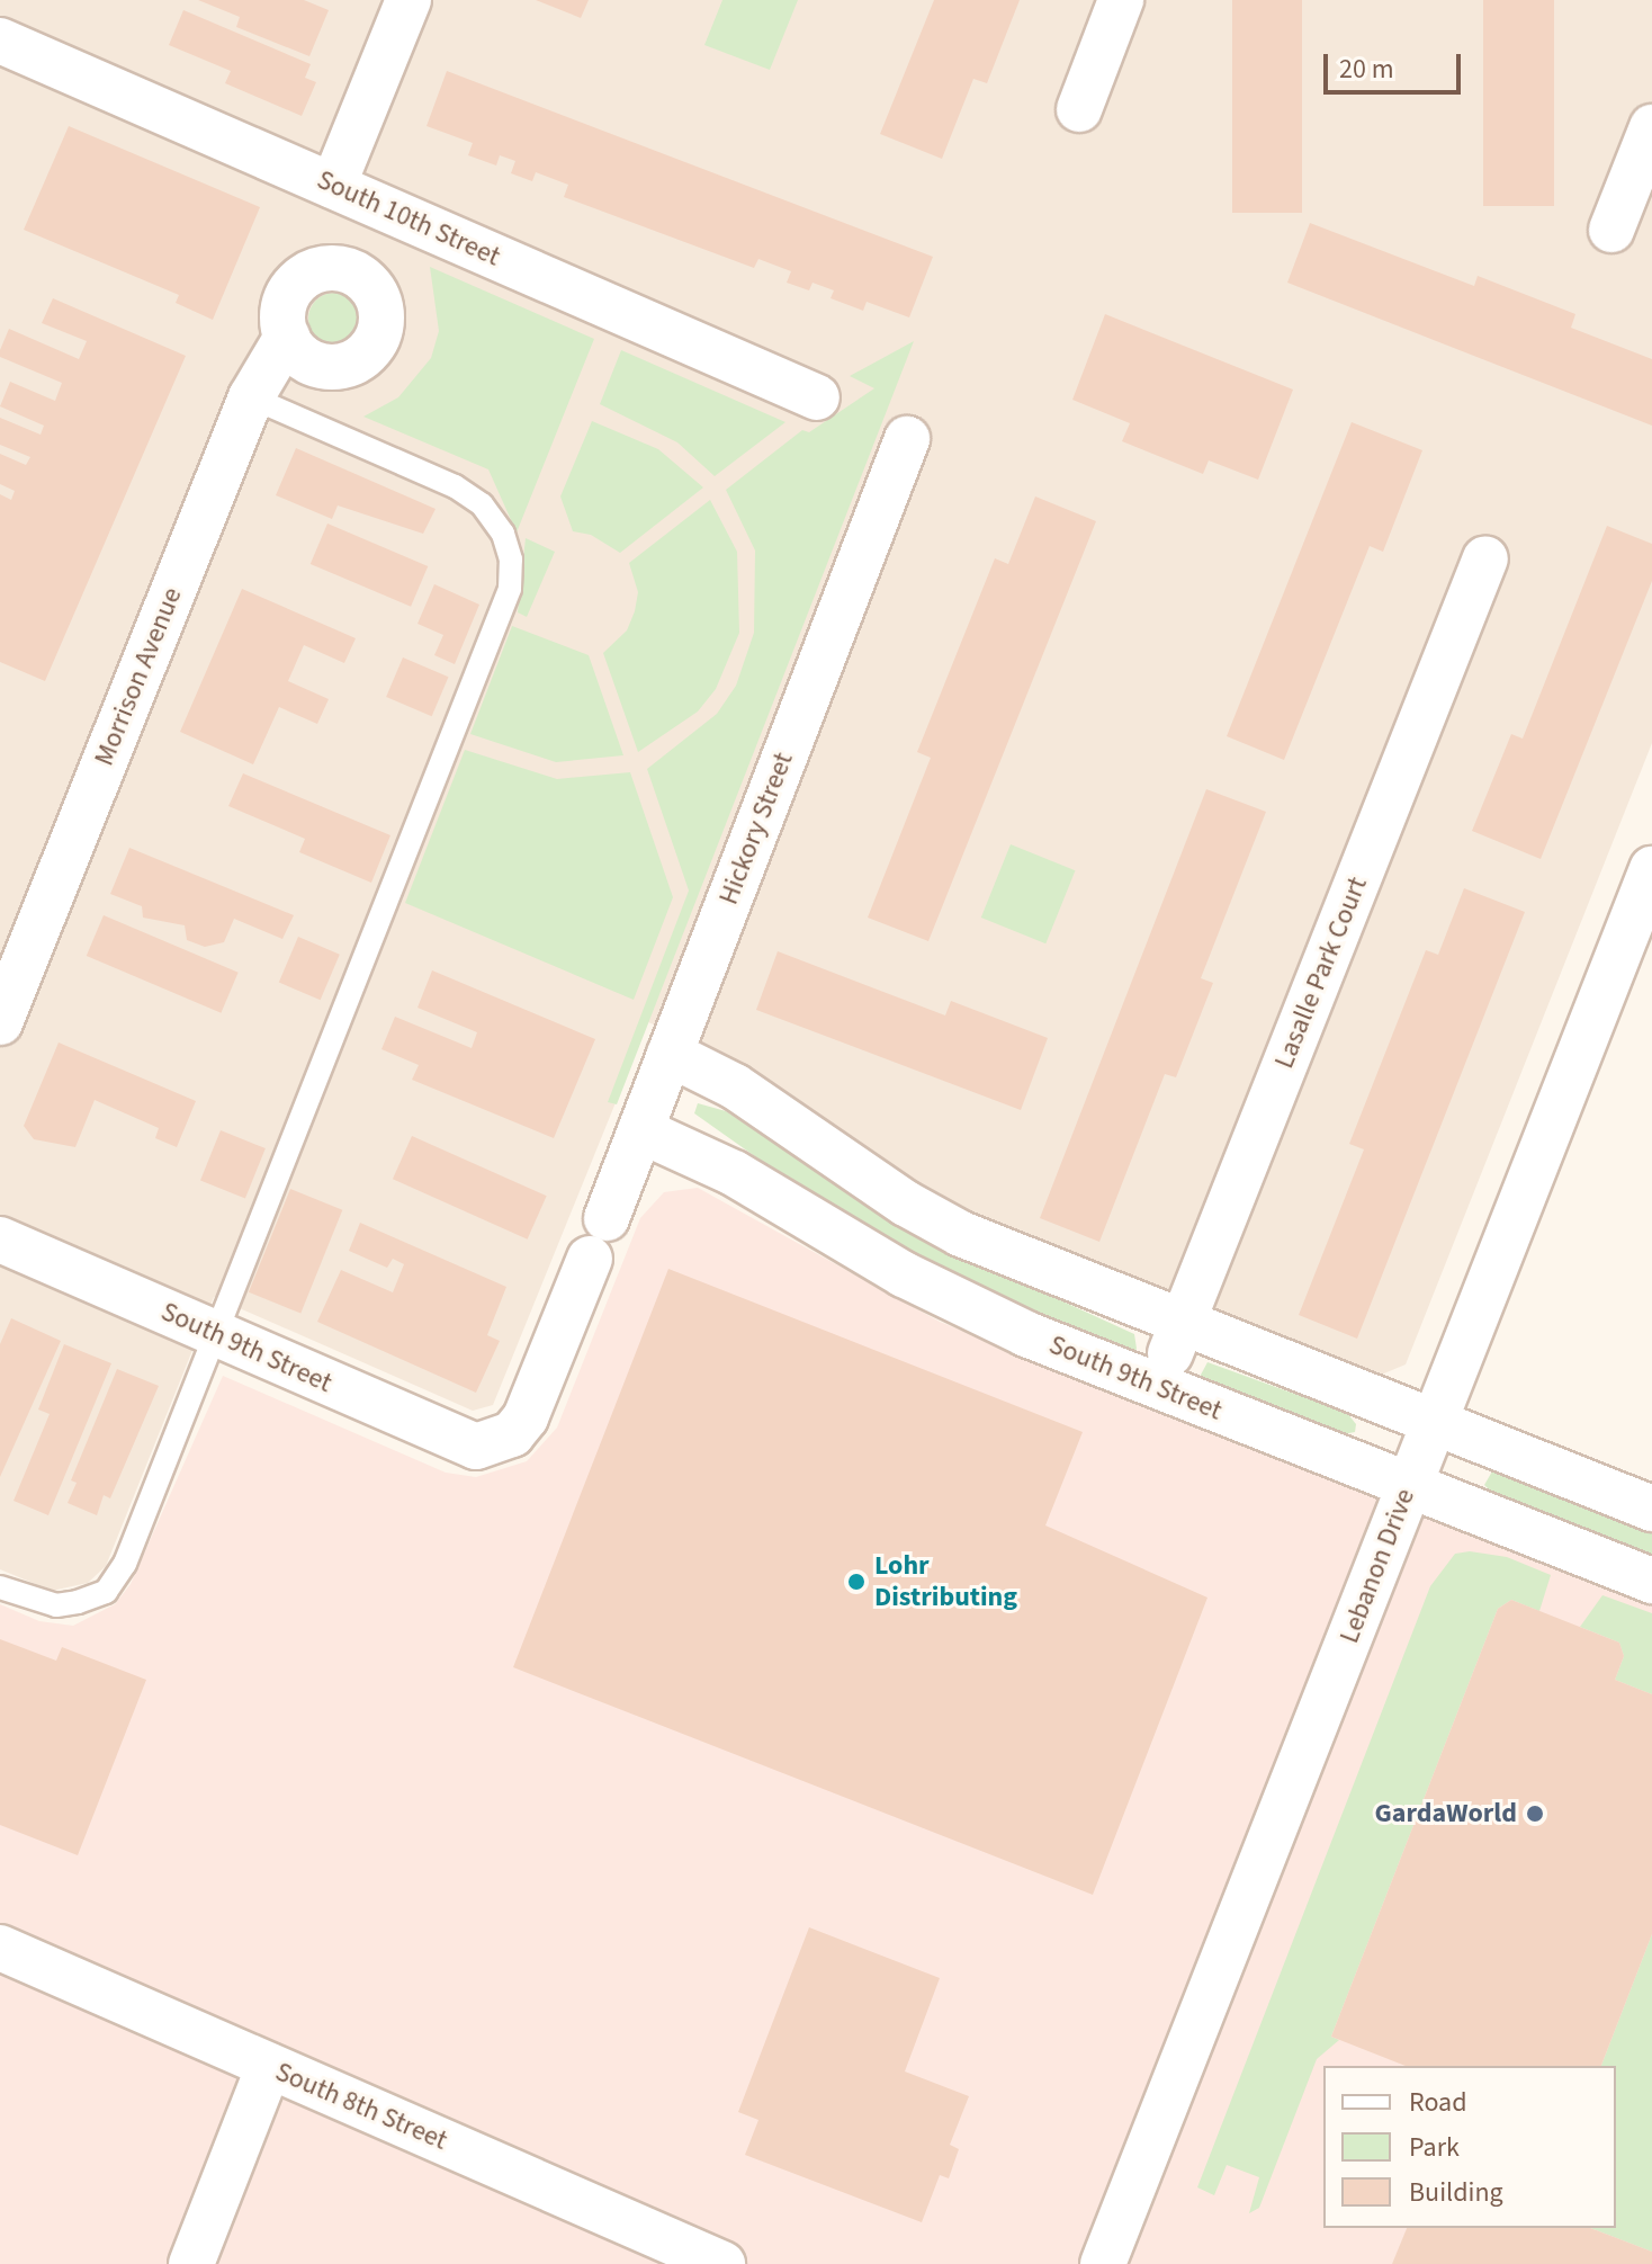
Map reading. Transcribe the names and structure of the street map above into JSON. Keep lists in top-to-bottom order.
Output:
{
  "streets": {
    "street": [
      "South 10th Street",
      "Morrison Avenue",
      "Hickory Street",
      "Lasalle Park Court",
      "South 9th Street",
      "Lebanon Drive",
      "South 8th Street"
    ]
  },
  "crossings": [
    ["Hickory Street", "South 9th Street"],
    ["Lasalle Park Court", "South 9th Street"],
    ["South 9th Street", "Lebanon Drive"]
  ],
  "places": ["Lohr Distributing", "GardaWorld"],
  "legend": ["Road", "Park", "Building"],
  "scale_bar": "20 m"
}
